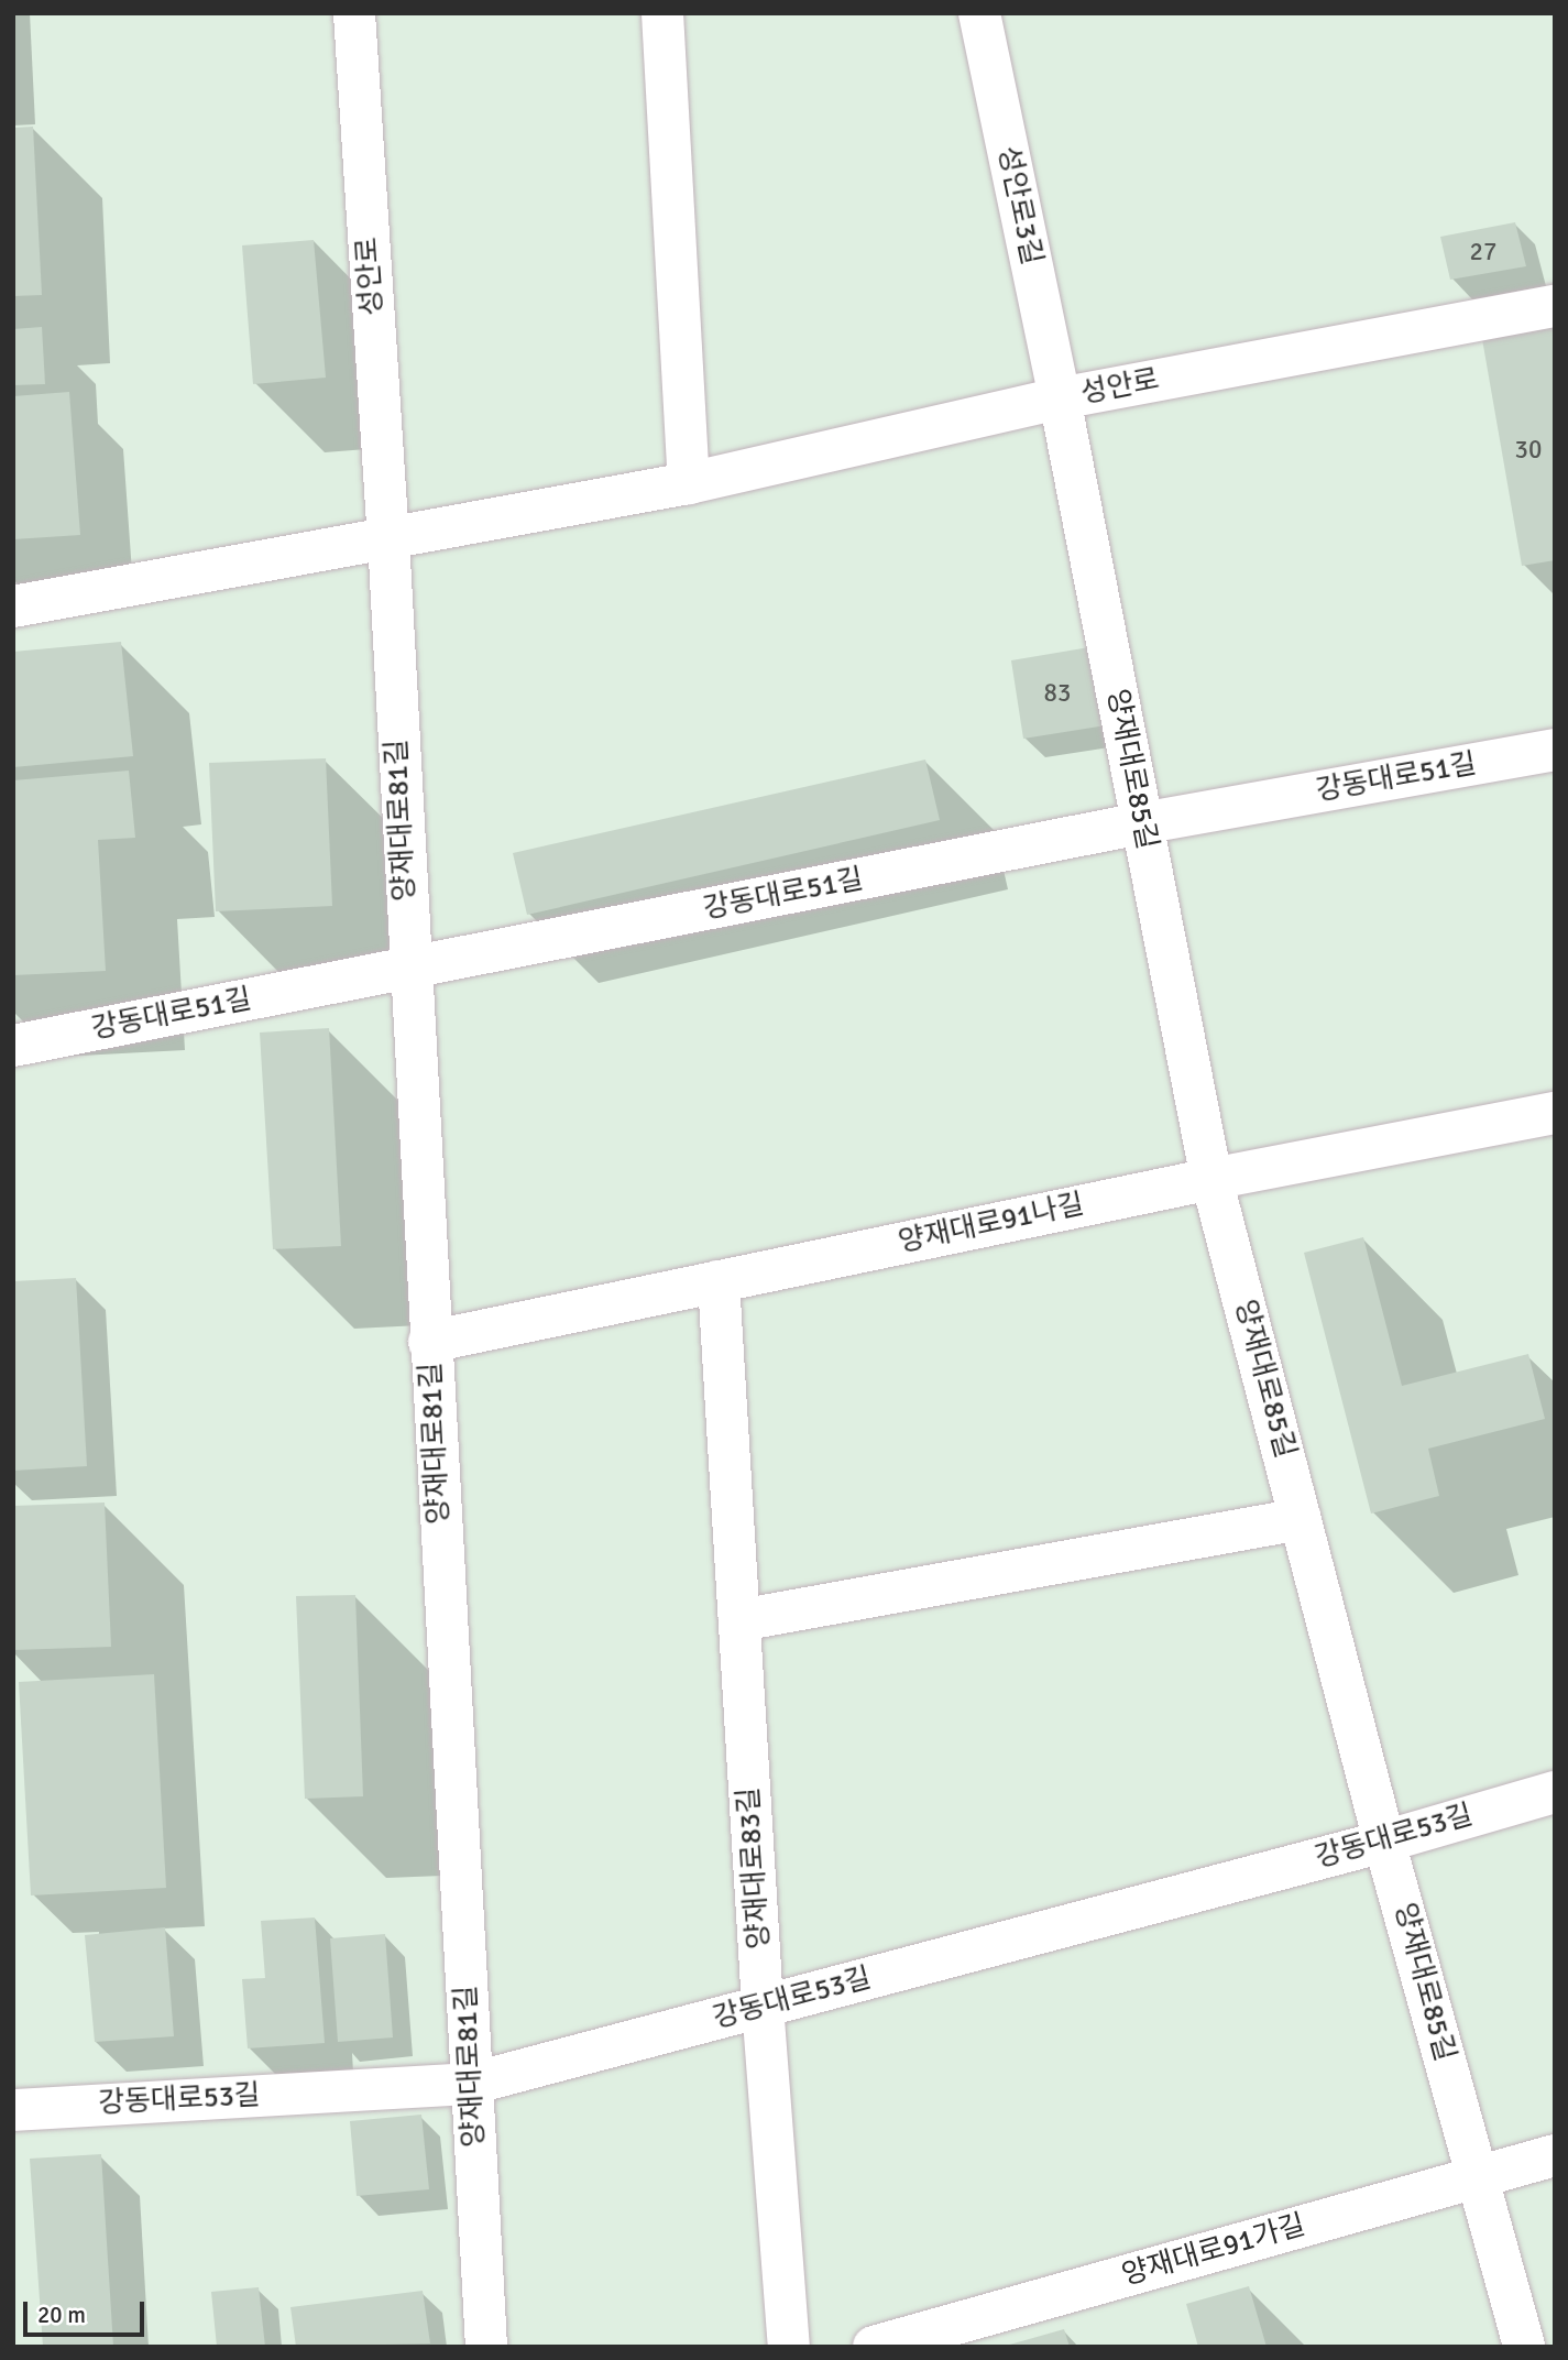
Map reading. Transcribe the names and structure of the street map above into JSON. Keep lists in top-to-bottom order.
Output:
{
  "streets": {
    "street": [
      "성안로3길",
      "성안로",
      "양재대로85길",
      "강동대로51길",
      "양재대로81길",
      "양재대로91나길",
      "강동대로53길",
      "양재대로83길",
      "양재대로91가길"
    ]
  },
  "crossings": [
    ["성안로3길", "성안로"],
    ["성안로3길", "양재대로85길"],
    ["성안로", "양재대로85길"],
    ["성안로", "양재대로81길"],
    ["양재대로85길", "강동대로51길"],
    ["양재대로85길", "양재대로91나길"],
    ["양재대로85길", "강동대로53길"],
    ["양재대로85길", "양재대로91가길"],
    ["강동대로51길", "양재대로81길"],
    ["양재대로81길", "양재대로91나길"],
    ["양재대로81길", "강동대로53길"],
    ["양재대로91나길", "양재대로83길"],
    ["강동대로53길", "양재대로83길"]
  ],
  "house_numbers": ["27", "30", "83"],
  "scale_bar": "20 m"
}
